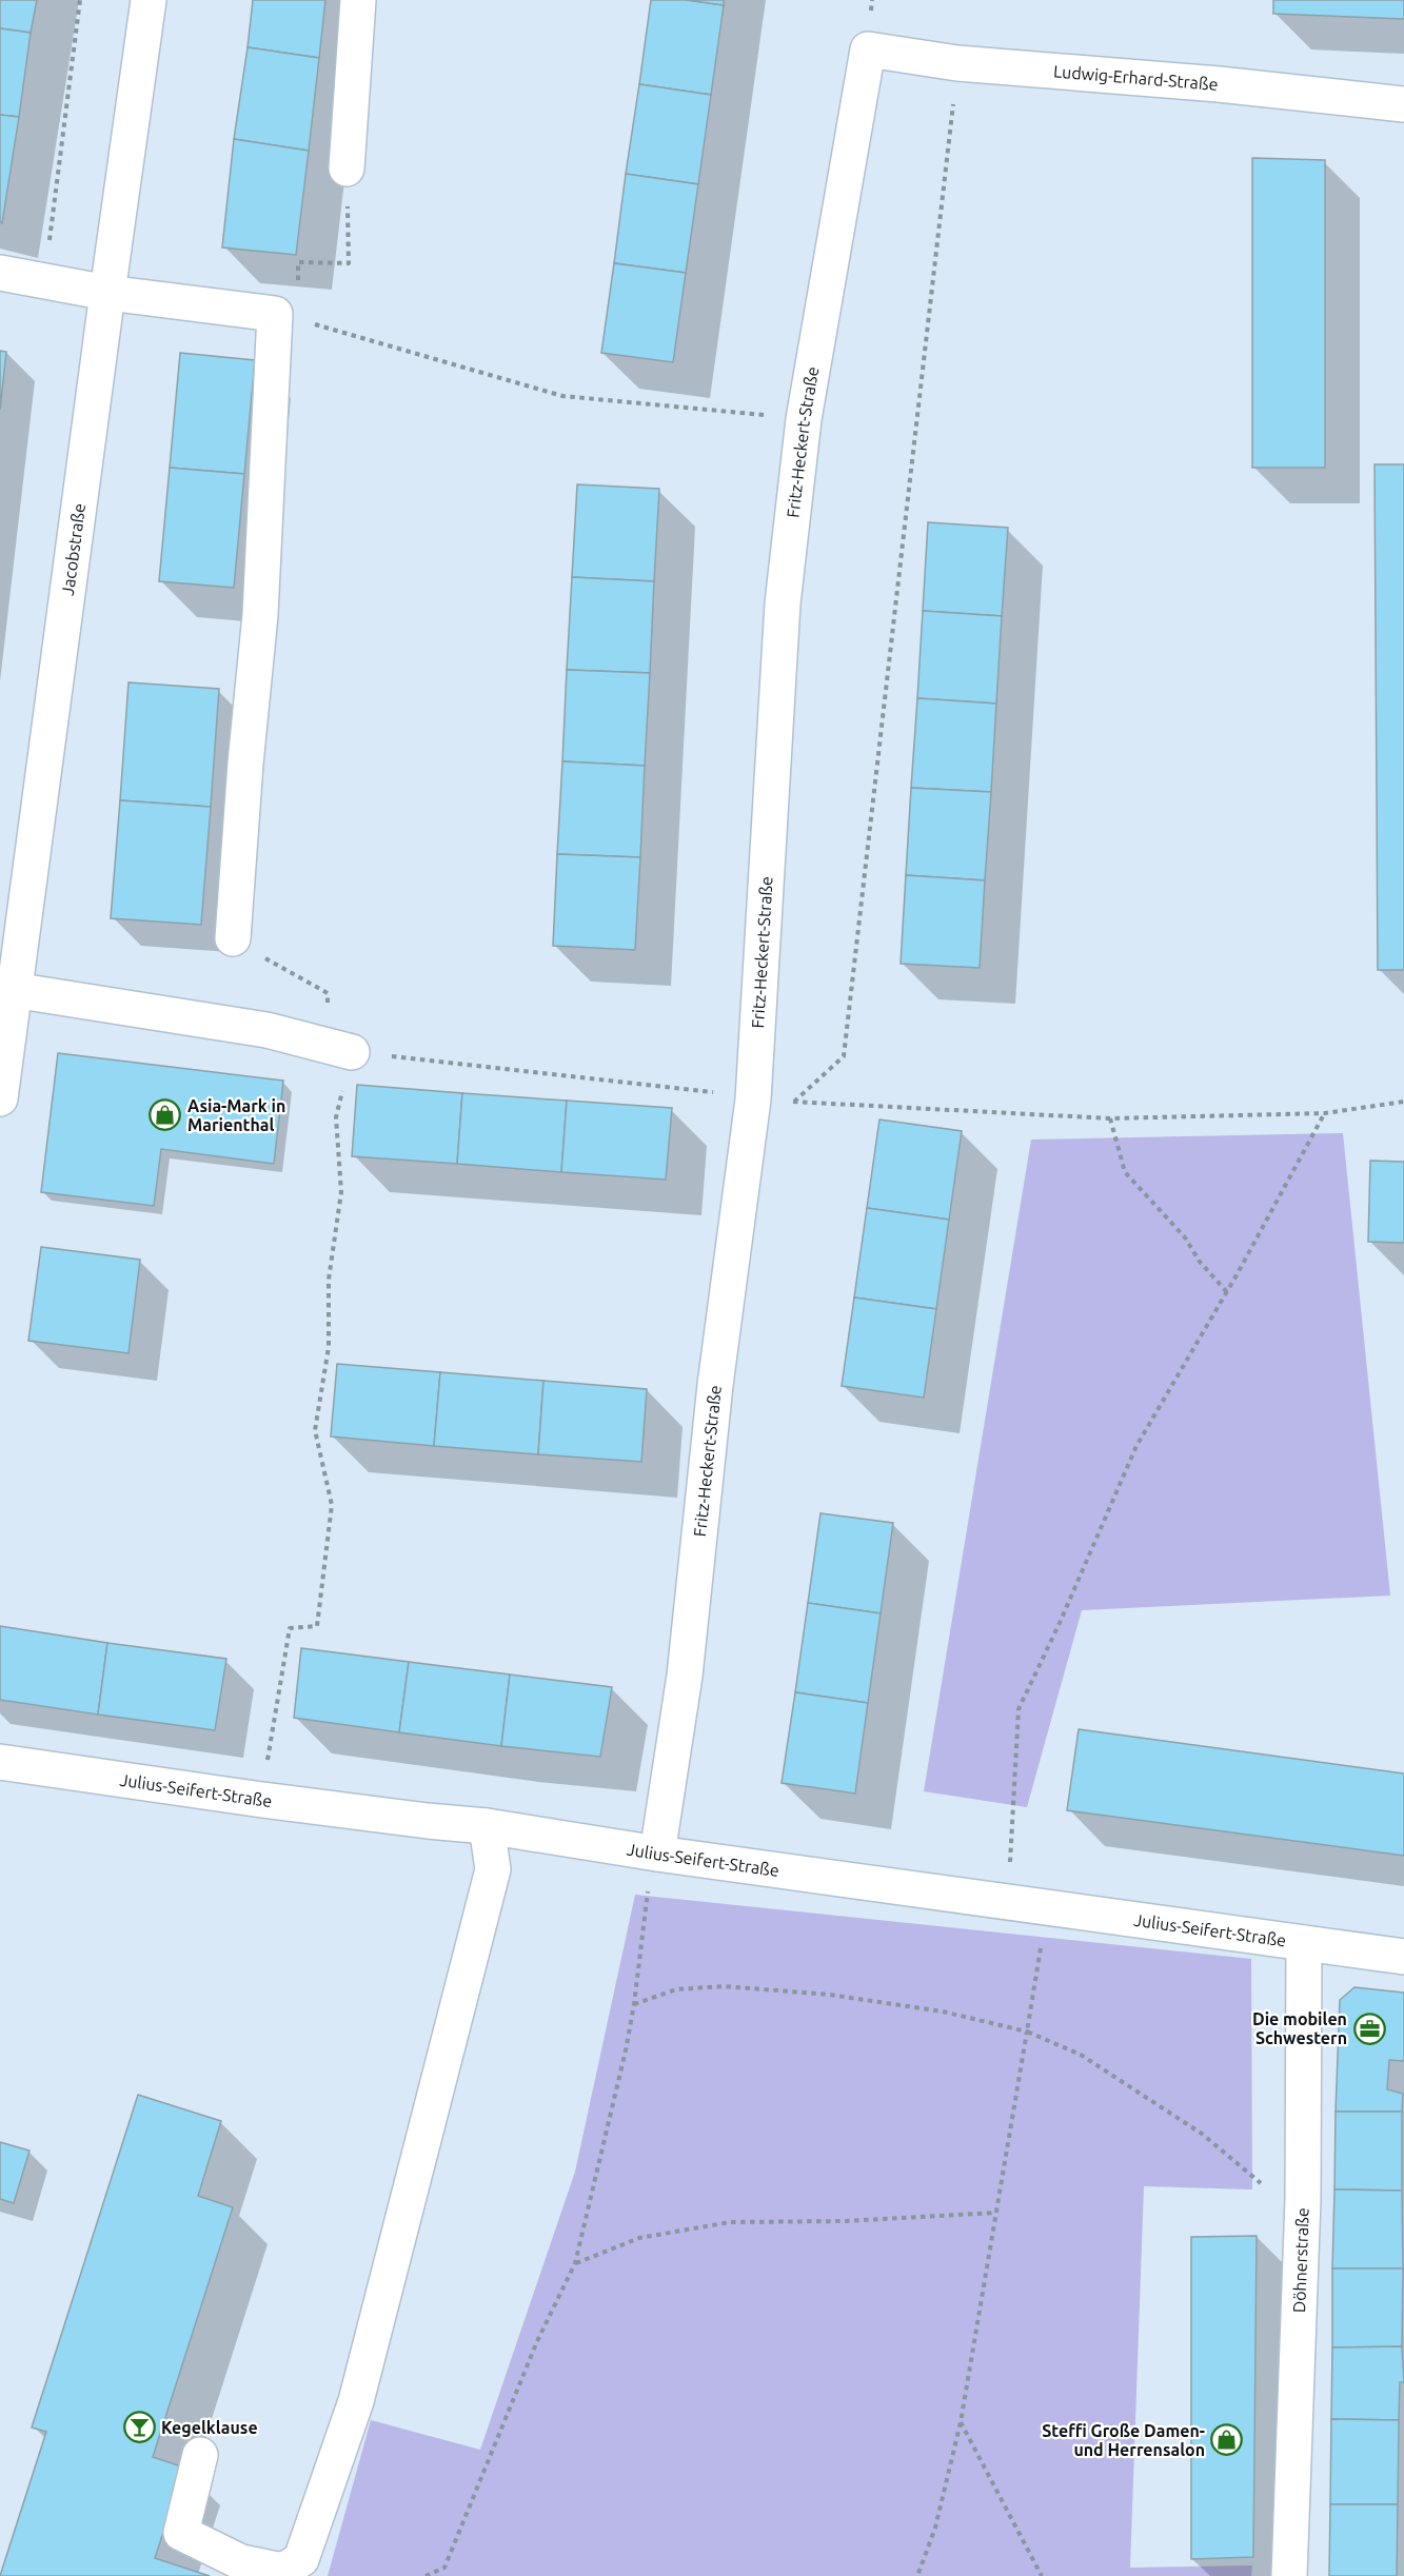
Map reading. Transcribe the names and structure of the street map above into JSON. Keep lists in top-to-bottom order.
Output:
{
  "streets": {
    "street": [
      "Ludwig-Erhard-Straße",
      "Fritz-Heckert-Straße",
      "Jacobstraße",
      "Julius-Seifert-Straße",
      "Döhnerstraße"
    ]
  },
  "crossings": [
    ["Ludwig-Erhard-Straße", "Fritz-Heckert-Straße"],
    ["Fritz-Heckert-Straße", "Julius-Seifert-Straße"],
    ["Julius-Seifert-Straße", "Döhnerstraße"]
  ],
  "places": {
    "shop": ["Asia-Mark in Marienthal", "Steffi Große Damen- und Herrensalon"],
    "office": ["Die mobilen Schwestern"],
    "bar": ["Kegelklause"]
  }
}
